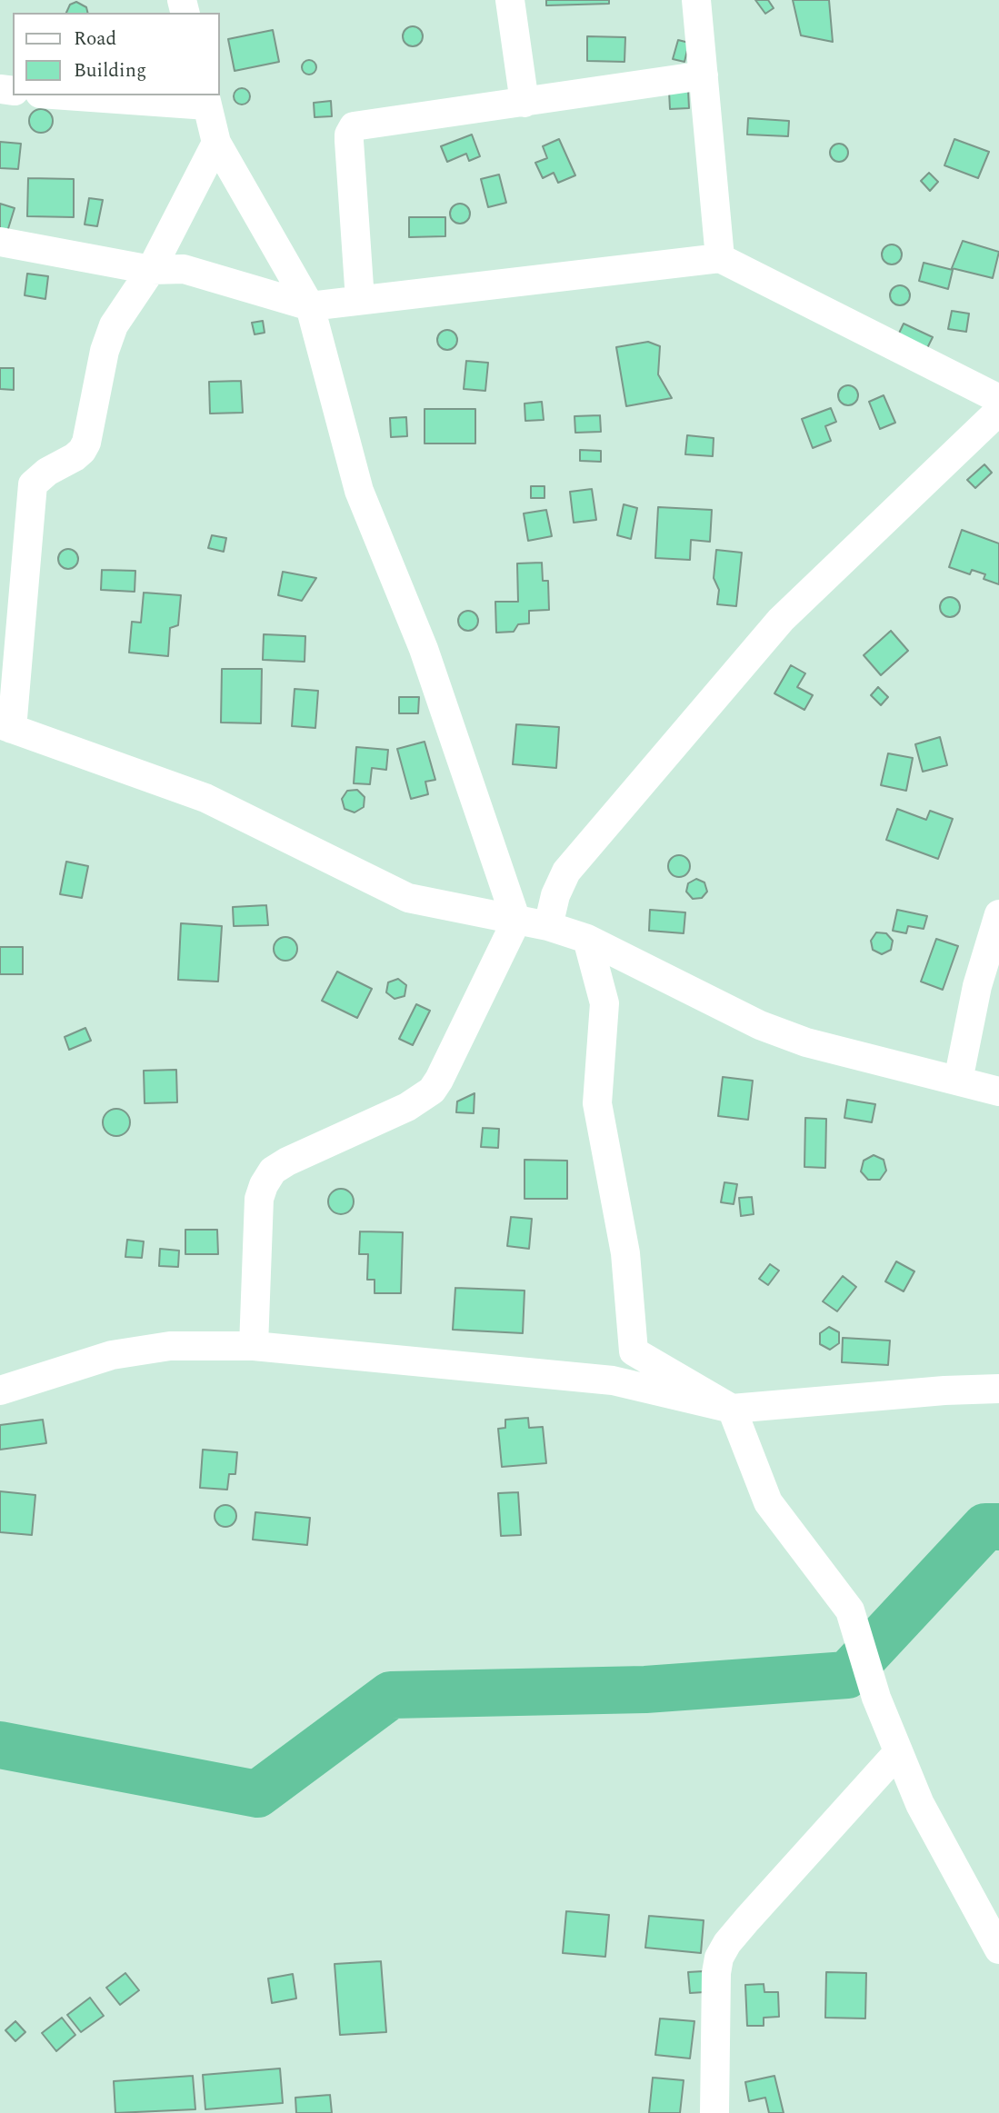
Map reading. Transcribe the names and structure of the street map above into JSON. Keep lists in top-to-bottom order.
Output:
{
  "legend": ["Road", "Building"]
}
